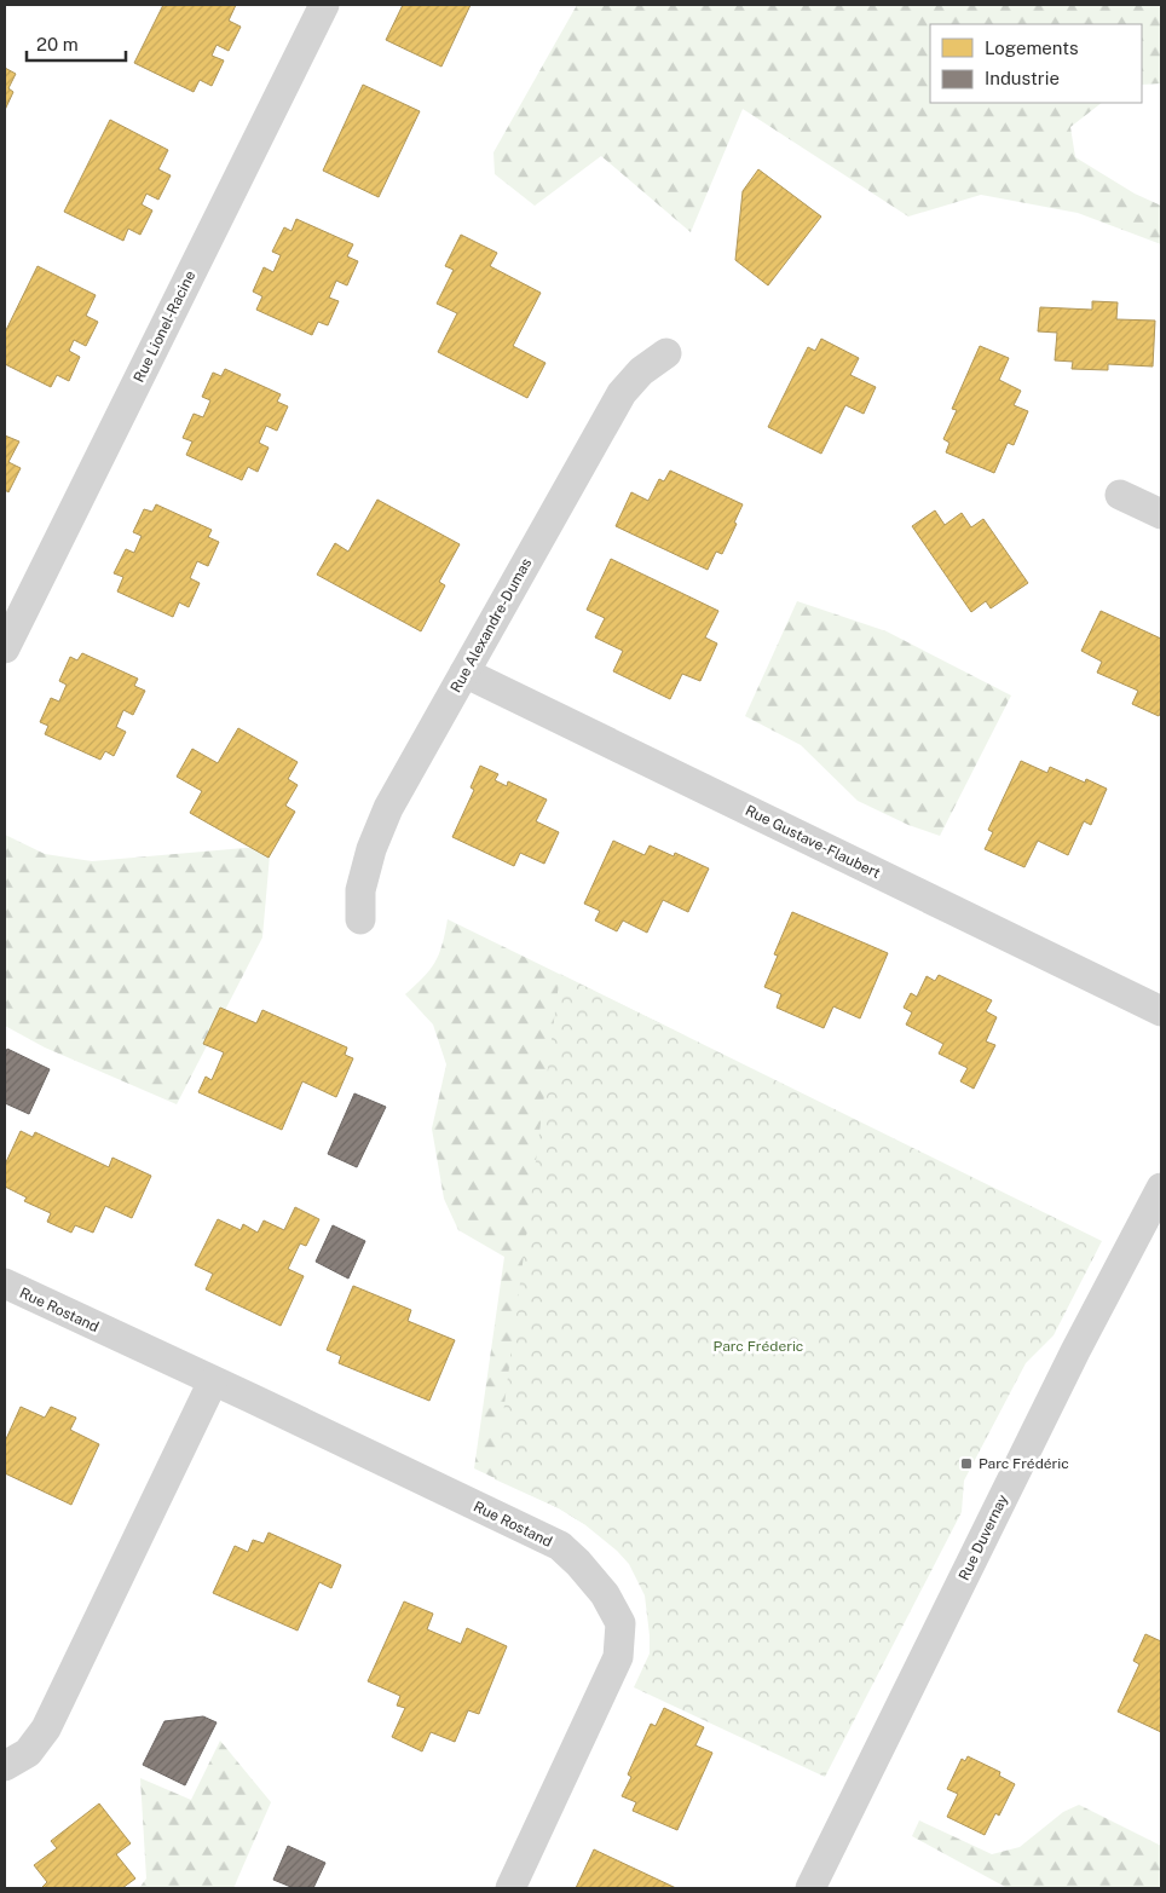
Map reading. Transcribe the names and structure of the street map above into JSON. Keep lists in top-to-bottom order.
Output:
{
  "streets": {
    "street": [
      "Rue Lionel-Racine",
      "Rue Alexandre-Dumas",
      "Rue Gustave-Flaubert",
      "Rue Rostand",
      "Rue Duvernay"
    ]
  },
  "crossings": [
    ["Rue Alexandre-Dumas", "Rue Gustave-Flaubert"]
  ],
  "parks": ["Parc Fréderic"],
  "places": {
    "transit": ["Parc Frédéric"]
  },
  "legend": ["Logements", "Industrie"],
  "scale_bar": "20 m"
}
